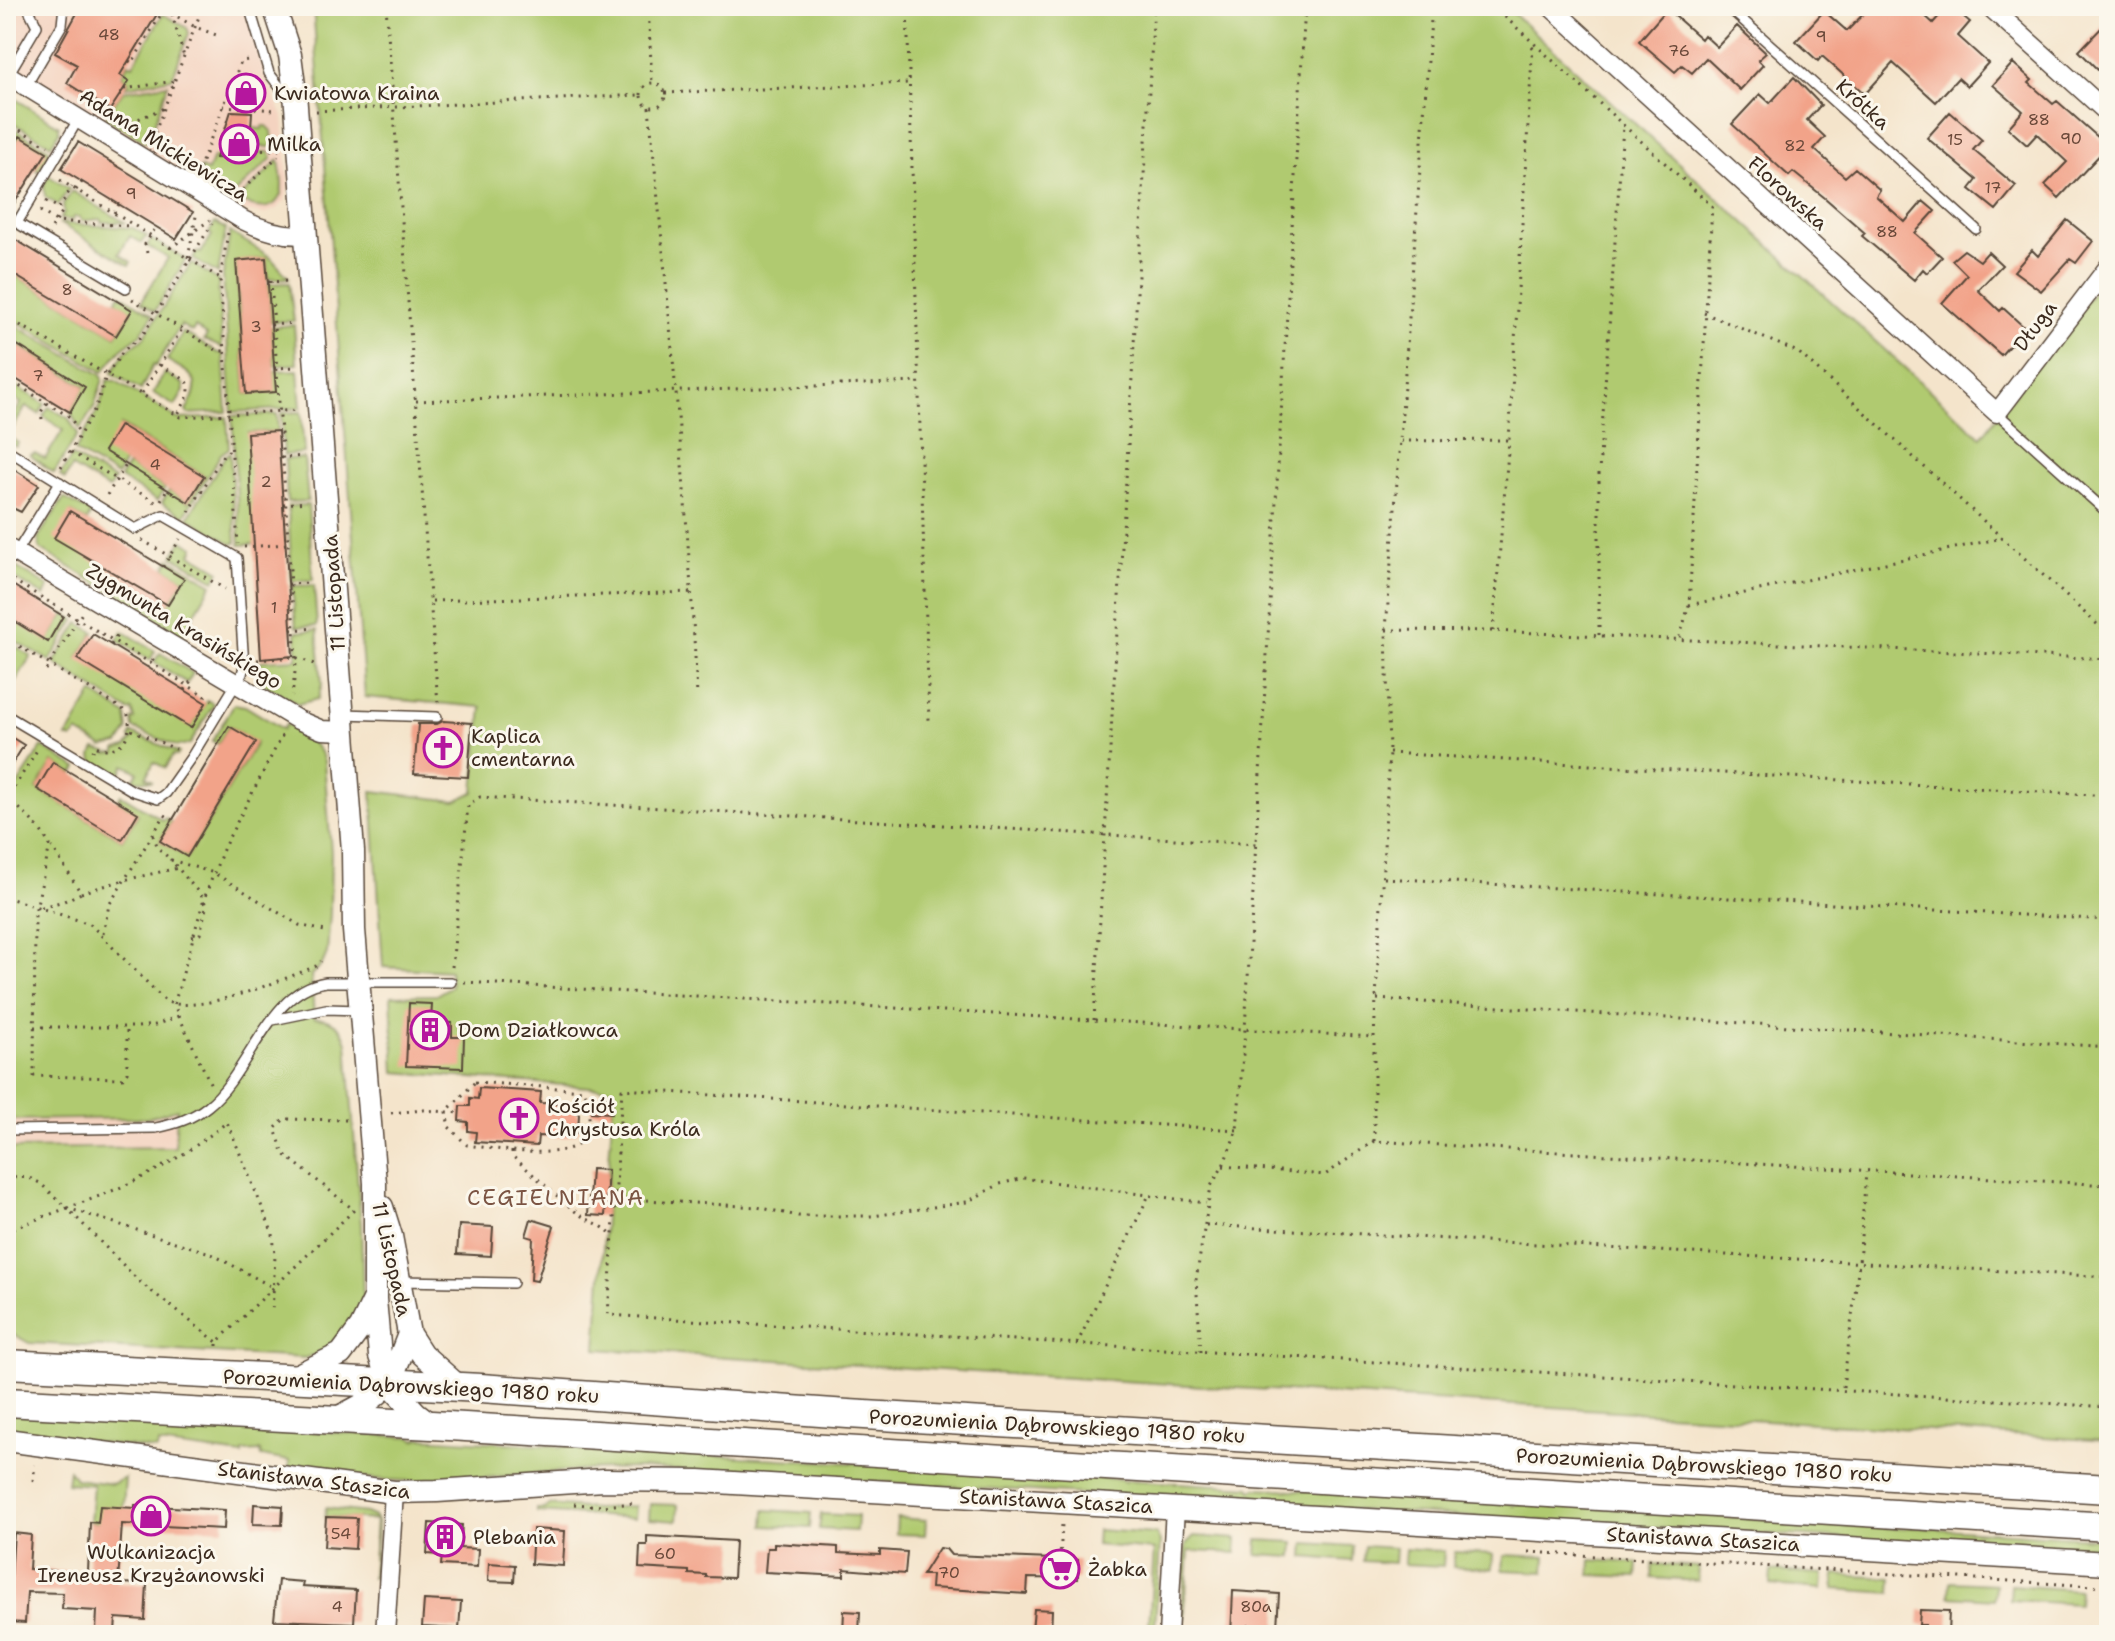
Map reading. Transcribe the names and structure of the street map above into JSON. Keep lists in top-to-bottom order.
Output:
{
  "streets": {
    "main road": ["Porozumienia Dąbrowskiego 1980 roku"],
    "street": [
      "Adama Mickiewicza",
      "Florowska",
      "Długa",
      "11 Listopada",
      "Zygmunta Krasińskiego",
      "Stanisława Staszica"
    ],
    "lane": ["Krótka"]
  },
  "crossings": [
    ["Adama Mickiewicza", "11 Listopada"],
    ["Florowska", "Długa"],
    ["11 Listopada", "Zygmunta Krasińskiego"],
    ["11 Listopada", "Porozumienia Dąbrowskiego 1980 roku"]
  ],
  "districts": ["CEGIELNIANA"],
  "places": {
    "shop": ["Kwiatowa Kraina", "Milka", "Wulkanizacja Ireneusz Krzyżanowski"],
    "church": ["Kaplica cmentarna", "Kościół Chrystusa Króla"],
    "building": ["Dom Działkowca", "Plebania"],
    "supermarket": ["Żabka"]
  },
  "house_numbers": [
    "48",
    "9",
    "76",
    "88",
    "90",
    "15",
    "82",
    "17",
    "9",
    "88",
    "8",
    "3",
    "7",
    "4",
    "2",
    "1",
    "54",
    "60",
    "70",
    "4",
    "80a"
  ]
}
